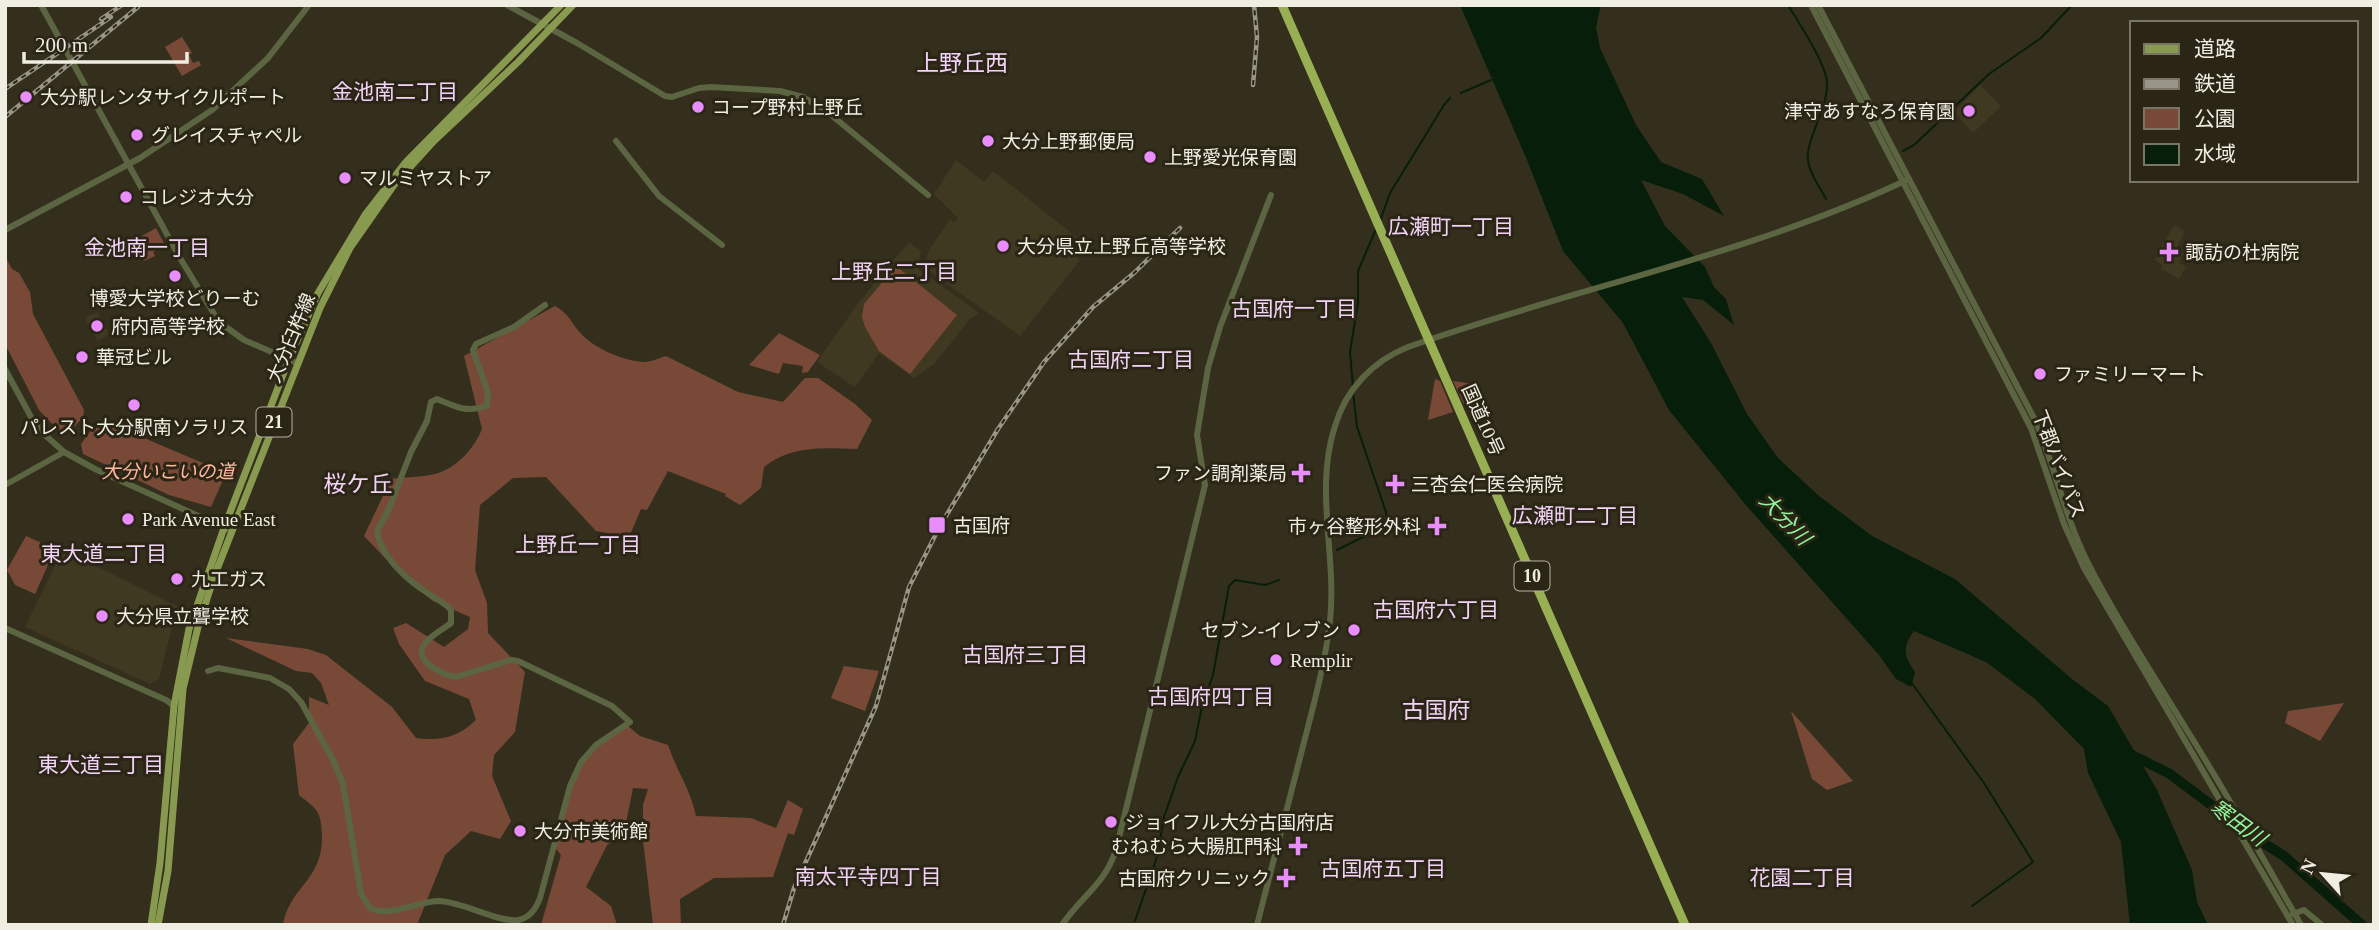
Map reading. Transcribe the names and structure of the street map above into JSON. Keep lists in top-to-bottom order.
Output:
{
  "streets": {
    "highway": ["国道10号", "10"],
    "main road": ["大分臼杵線", "21"]
  },
  "districts": [
    "上野丘西",
    "金池南二丁目",
    "広瀬町一丁目",
    "金池南一丁目",
    "上野丘二丁目",
    "古国府一丁目",
    "古国府二丁目",
    "桜ケ丘",
    "広瀬町二丁目",
    "上野丘一丁目",
    "東大道二丁目",
    "古国府六丁目",
    "古国府三丁目",
    "古国府四丁目",
    "古国府",
    "東大道三丁目",
    "古国府五丁目",
    "南太平寺四丁目",
    "花園二丁目"
  ],
  "water": ["大分川", "寒田川"],
  "parks": ["大分いこいの道"],
  "places": {
    "other": [
      "大分駅レンタサイクルポート",
      "コープ野村上野丘",
      "津守あすなろ保育園",
      "グレイスチャペル",
      "大分上野郵便局",
      "上野愛光保育園",
      "マルミヤストア",
      "コレジオ大分",
      "大分県立上野丘高等学校",
      "博愛大学校どりーむ",
      "府内高等学校",
      "華冠ビル",
      "ファミリーマート",
      "パレスト大分駅南ソラリス",
      "Park Avenue East",
      "九工ガス",
      "大分県立聾学校",
      "セブン-イレブン",
      "Remplir",
      "ジョイフル大分古国府店",
      "大分市美術館"
    ],
    "health": [
      "諏訪の杜病院",
      "ファン調剤薬局",
      "三杏会仁医会病院",
      "市ヶ谷整形外科",
      "むねむら大腸肛門科",
      "古国府クリニック"
    ],
    "transit": ["古国府"]
  },
  "legend": [
    "道路",
    "鉄道",
    "公園",
    "水域"
  ],
  "scale_bar": "200 m",
  "north": "top left"
}
